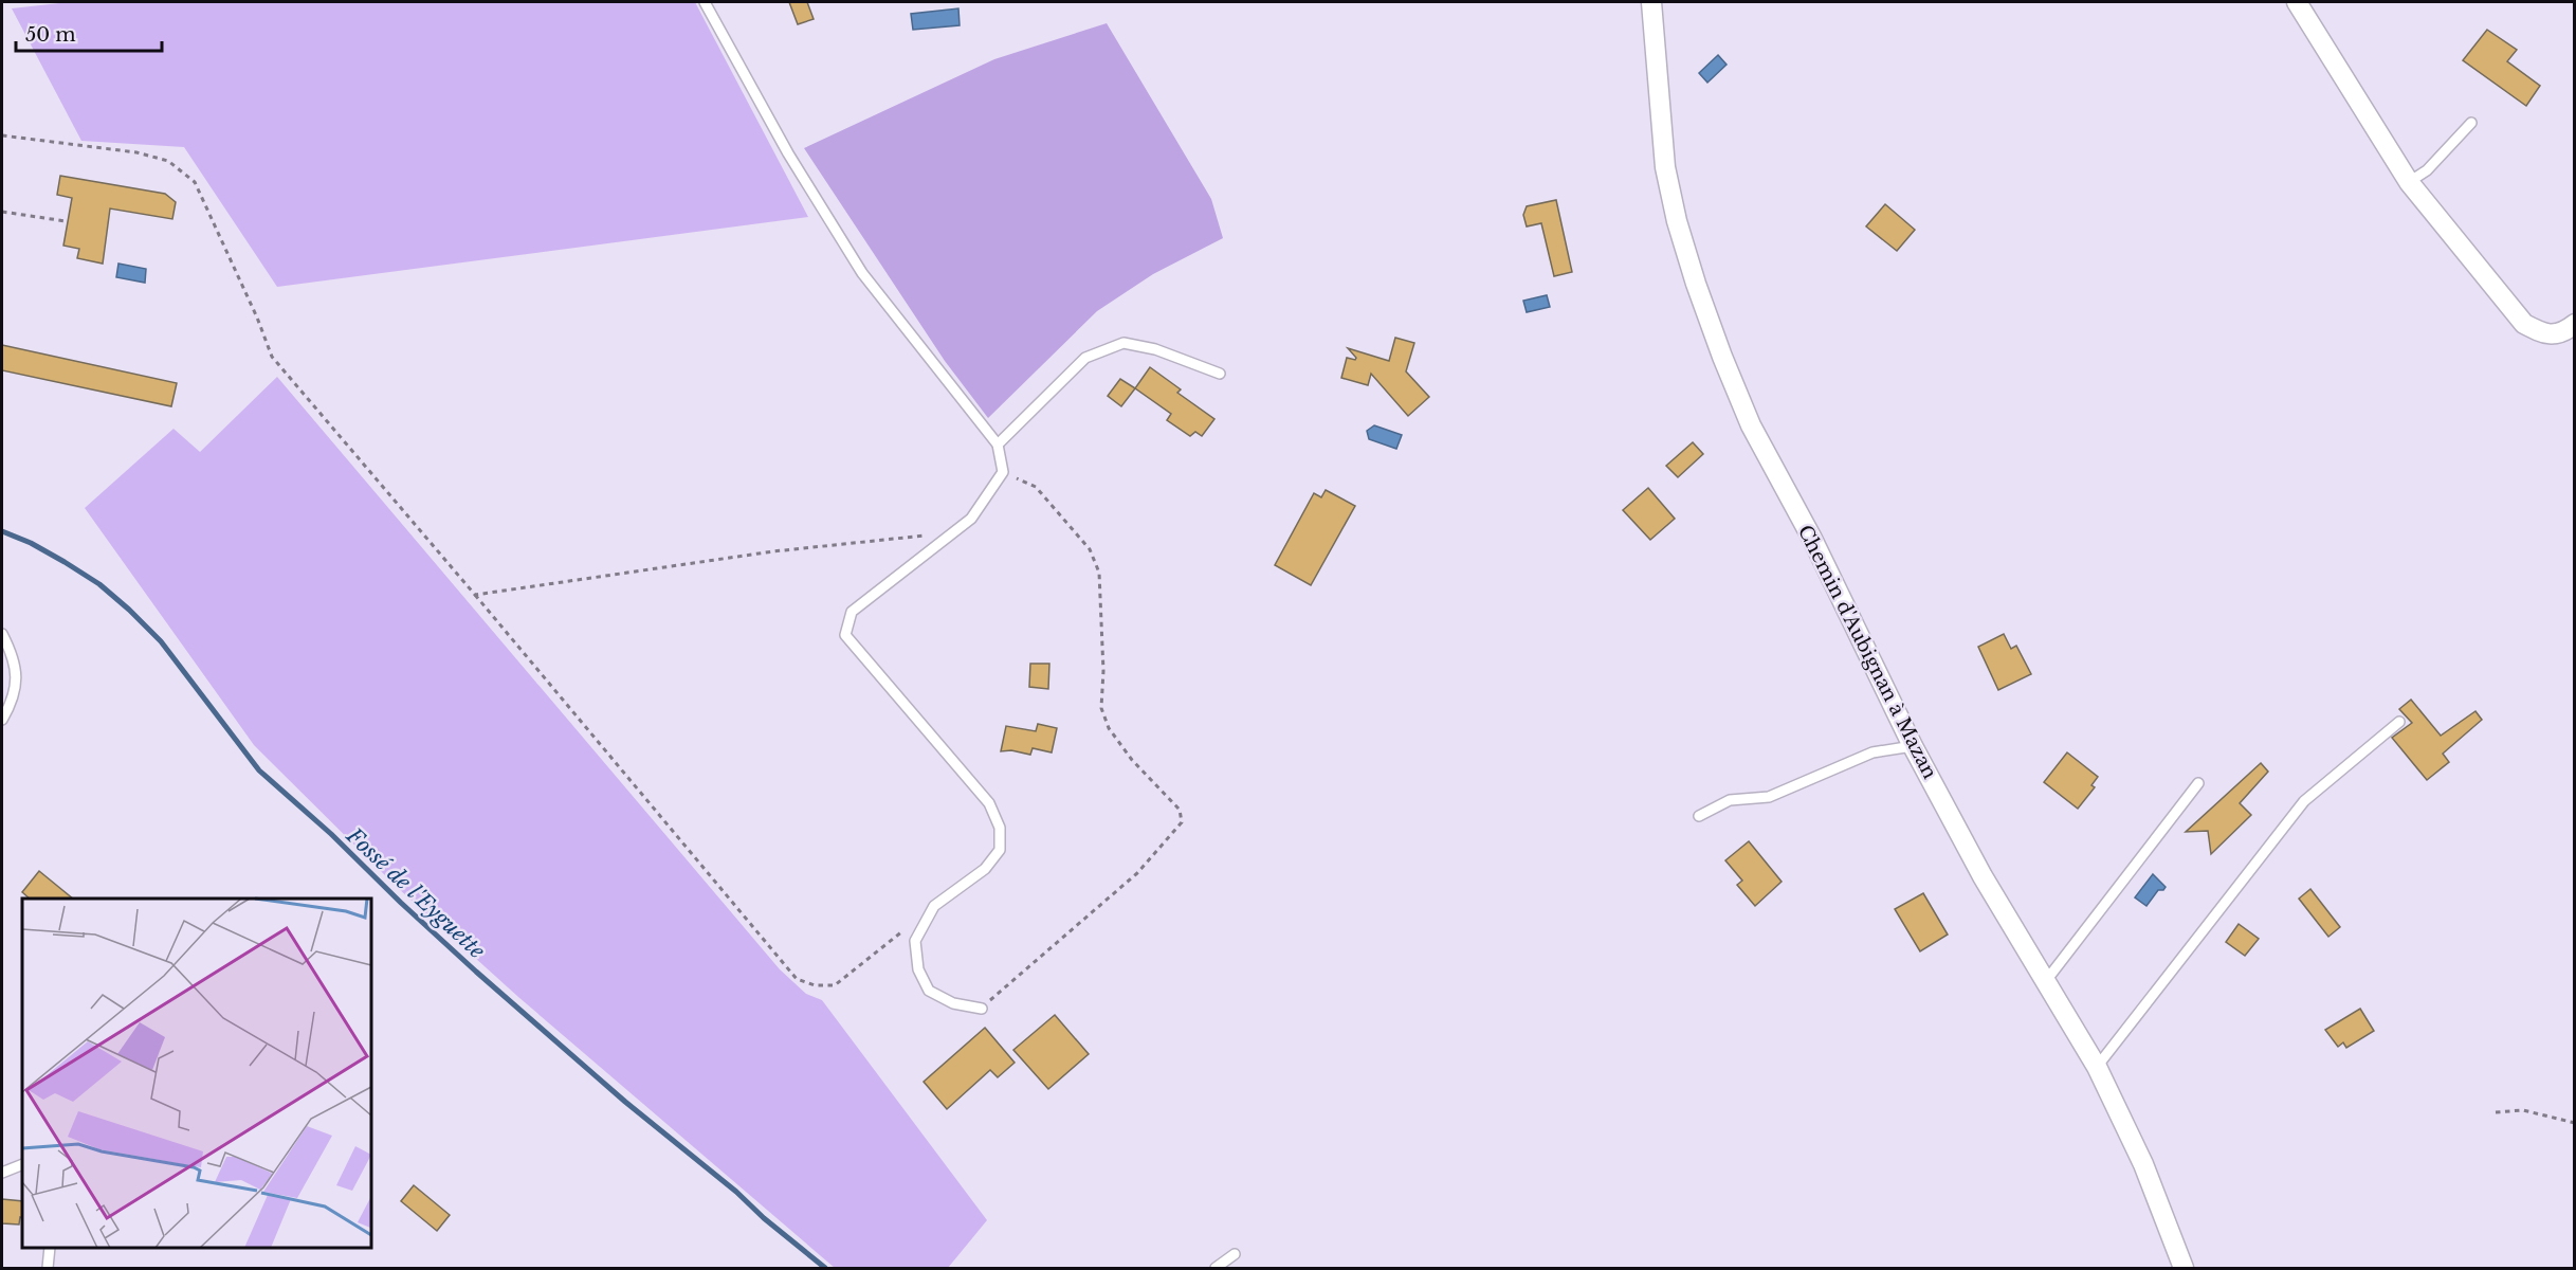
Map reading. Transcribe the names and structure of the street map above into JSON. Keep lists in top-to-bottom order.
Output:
{
  "streets": {
    "street": ["Chemin d'Aubignan à Mazan"]
  },
  "water": ["Fossé de l'Eyguette"],
  "scale_bar": "50 m"
}
